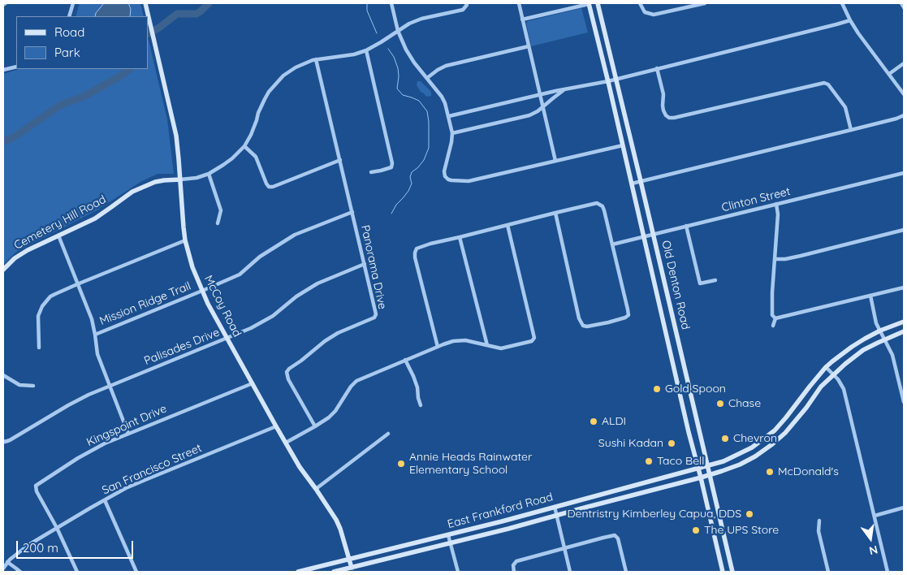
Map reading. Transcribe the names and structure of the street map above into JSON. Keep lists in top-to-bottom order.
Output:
{
  "streets": {
    "main road": [
      "Cemetery Hill Road",
      "Old Denton Road",
      "McCoy Road",
      "East Frankford Road"
    ],
    "street": [
      "Clinton Street",
      "Panorama Drive",
      "Mission Ridge Trail",
      "Palisades Drive",
      "Kingspoint Drive",
      "San Francisco Street"
    ]
  },
  "crossings": [
    ["Clinton Street", "Old Denton Road"],
    ["Cemetery Hill Road", "Panorama Drive"],
    ["Cemetery Hill Road", "McCoy Road"],
    ["Panorama Drive", "Mission Ridge Trail"],
    ["Panorama Drive", "Palisades Drive"],
    ["Old Denton Road", "East Frankford Road"],
    ["Mission Ridge Trail", "McCoy Road"],
    ["McCoy Road", "Palisades Drive"],
    ["McCoy Road", "Kingspoint Drive"],
    ["McCoy Road", "San Francisco Street"],
    ["McCoy Road", "East Frankford Road"],
    ["Kingspoint Drive", "San Francisco Street"]
  ],
  "places": [
    "Gold Spoon",
    "Chase",
    "ALDI",
    "Chevron",
    "Sushi Kadan",
    "Taco Bell",
    "Annie Heads Rainwater Elementary School",
    "McDonald's",
    "Dentristry Kimberley Capua, DDS",
    "The UPS Store"
  ],
  "legend": ["Road", "Park"],
  "scale_bar": "200 m",
  "north": "bottom"
}
